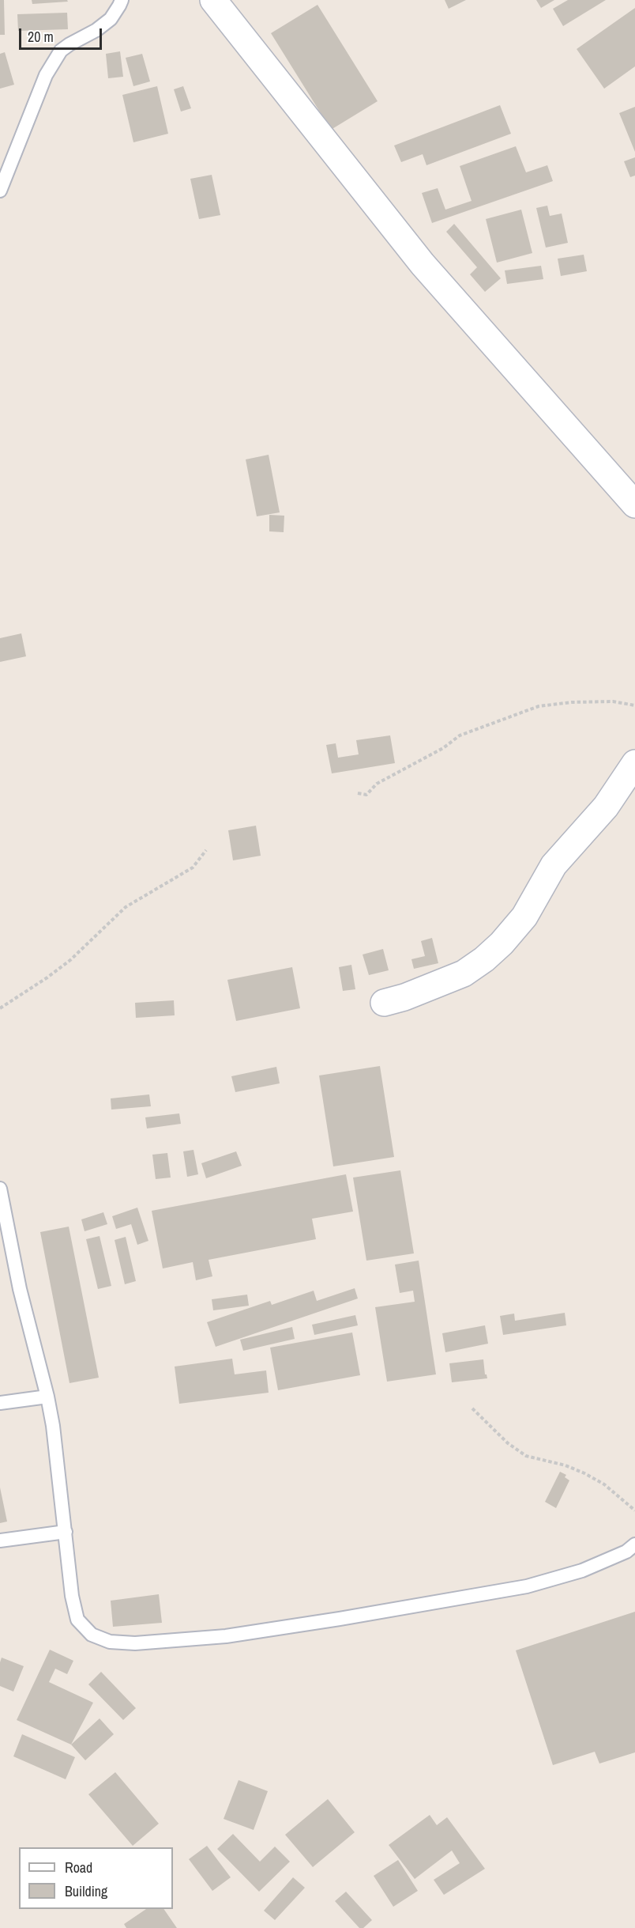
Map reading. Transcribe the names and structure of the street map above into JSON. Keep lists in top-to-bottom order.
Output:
{
  "legend": ["Road", "Building"],
  "scale_bar": "20 m"
}
